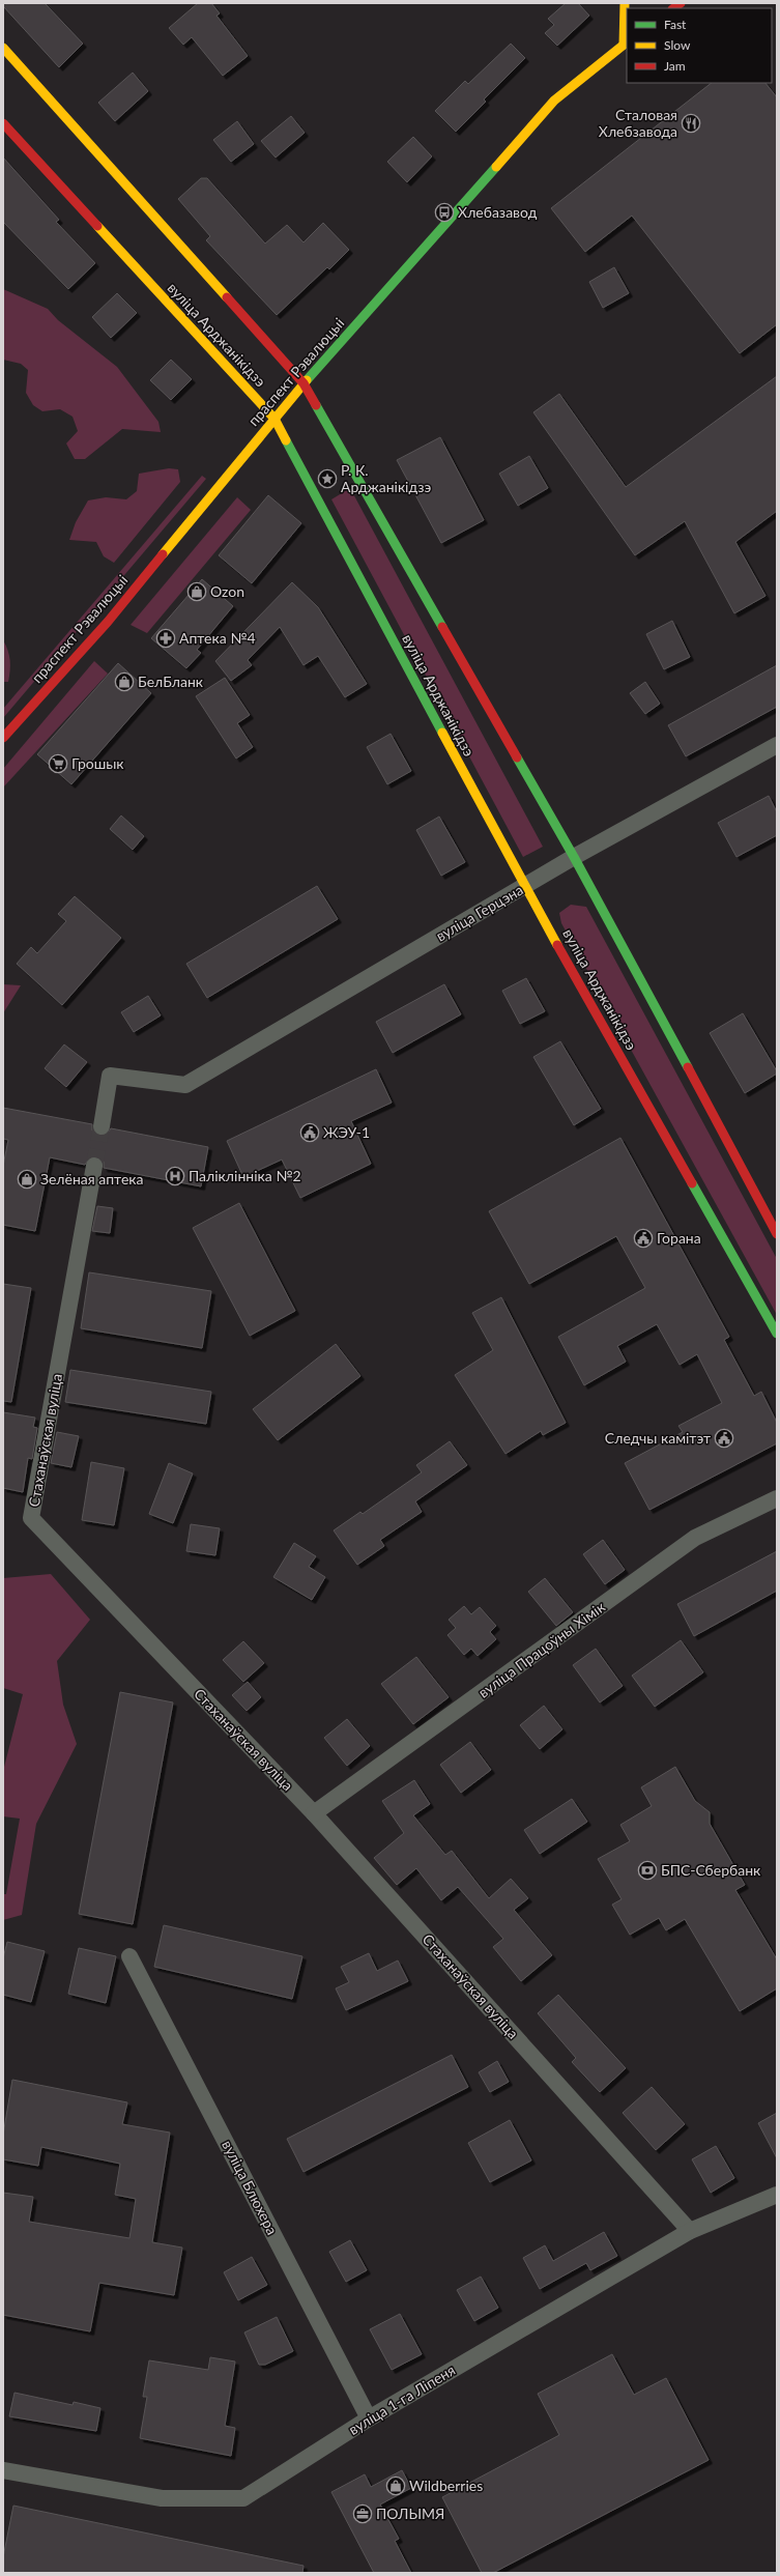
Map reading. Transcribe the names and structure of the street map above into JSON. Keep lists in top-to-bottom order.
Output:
{
  "streets": {
    "main road": ["вуліца Арджанікідзэ", "праспект Рэвалюцыі"],
    "street": [
      "вуліца Герцэна",
      "Стаханаўская вуліца",
      "вуліца Працоўны Хімік",
      "вуліца Блюхера",
      "вуліца 1-га Ліпеня"
    ]
  },
  "crossings": [
    ["вуліца Арджанікідзэ", "праспект Рэвалюцыі"],
    ["вуліца Арджанікідзэ", "вуліца Герцэна"],
    ["Стаханаўская вуліца", "вуліца Працоўны Хімік"],
    ["Стаханаўская вуліца", "вуліца 1-га Ліпеня"],
    ["вуліца Блюхера", "вуліца 1-га Ліпеня"]
  ],
  "places": {
    "restaurant": ["Сталовая Хлебзавода"],
    "bus stop": ["Хлебазавод"],
    "place": ["Р. К. Арджанікідзэ"],
    "shop": [
      "Ozon",
      "БелБланк",
      "Зелёная аптека",
      "Wildberries"
    ],
    "pharmacy": ["Аптека №4"],
    "supermarket": ["Грошык"],
    "public building": ["ЖЭУ-1", "Горана", "Следчы камітэт"],
    "hospital": ["Паліклінніка №2"],
    "bank": ["БПС-Сбербанк"],
    "office": ["ПОЛЫМЯ"]
  },
  "legend": ["Fast", "Slow", "Jam"]
}
